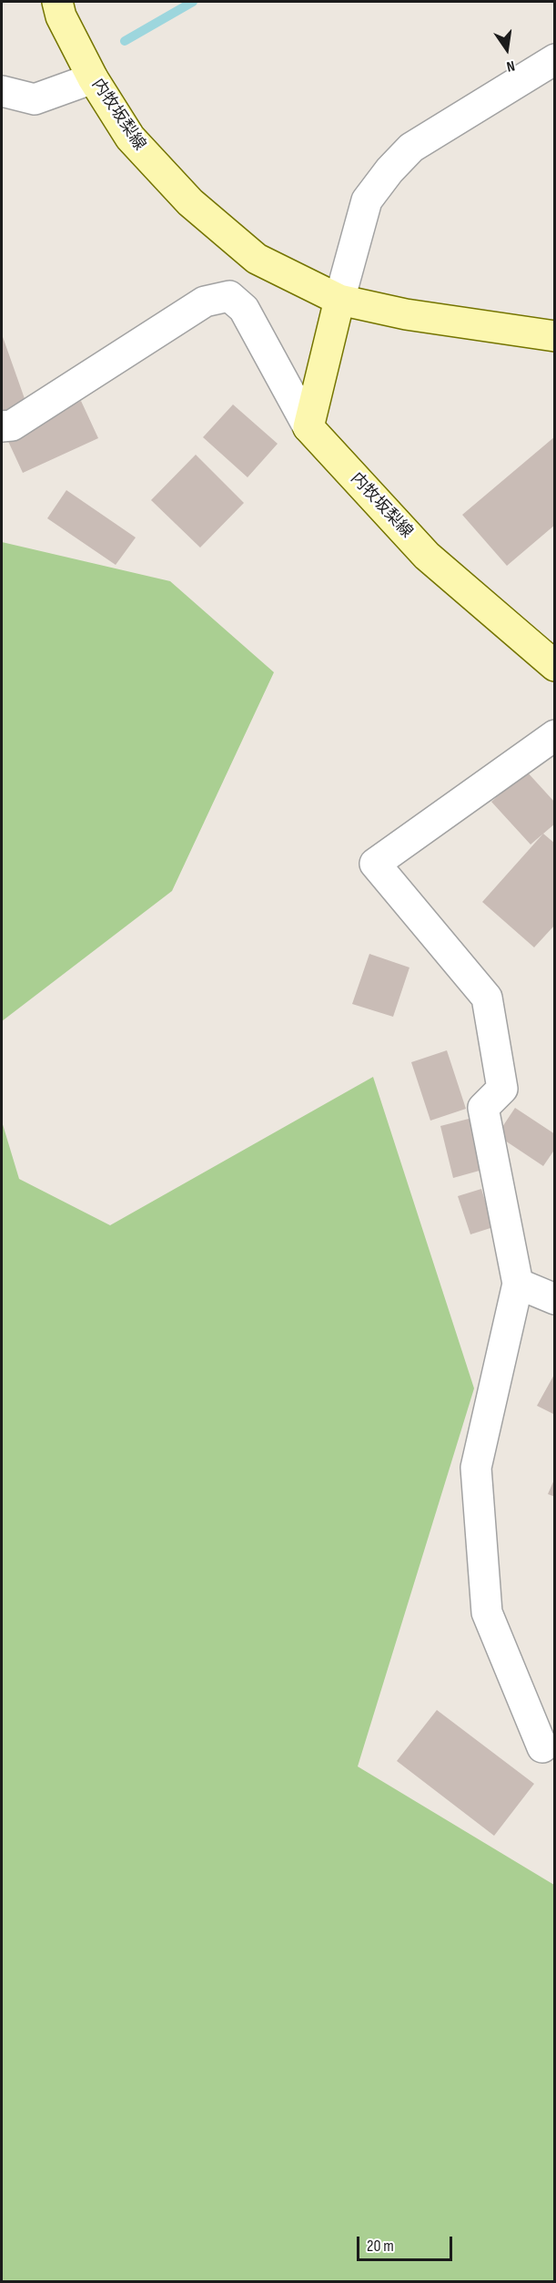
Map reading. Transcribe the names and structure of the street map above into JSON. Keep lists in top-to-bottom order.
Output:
{
  "streets": {
    "main road": ["内牧坂梨線"]
  },
  "scale_bar": "20 m",
  "north": "bottom"
}
